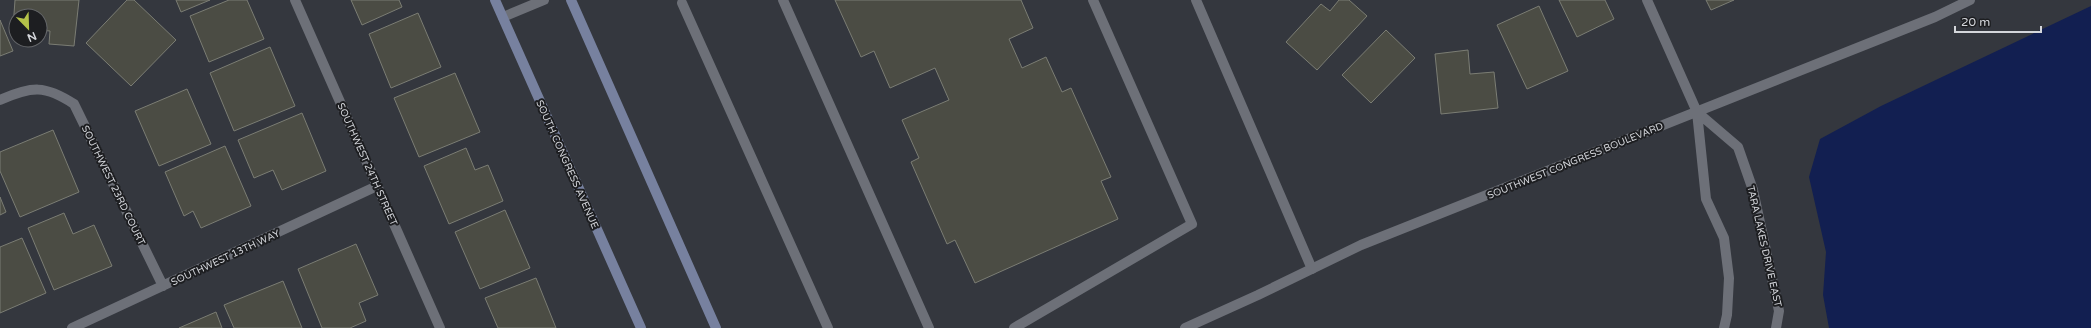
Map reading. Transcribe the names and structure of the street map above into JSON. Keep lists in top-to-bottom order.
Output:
{
  "streets": {
    "main road": ["SOUTH CONGRESS AVENUE"],
    "street": [
      "SOUTHWEST CONGRESS BOULEVARD",
      "SOUTHWEST 24TH STREET",
      "SOUTHWEST 23RD COURT",
      "TARA LAKES DRIVE EAST",
      "SOUTHWEST 13TH WAY"
    ]
  },
  "crossings": [
    ["SOUTHWEST CONGRESS BOULEVARD", "TARA LAKES DRIVE EAST"],
    ["SOUTHWEST 24TH STREET", "SOUTHWEST 13TH WAY"],
    ["SOUTHWEST 23RD COURT", "SOUTHWEST 13TH WAY"]
  ],
  "scale_bar": "20 m",
  "north": "bottom right"
}
